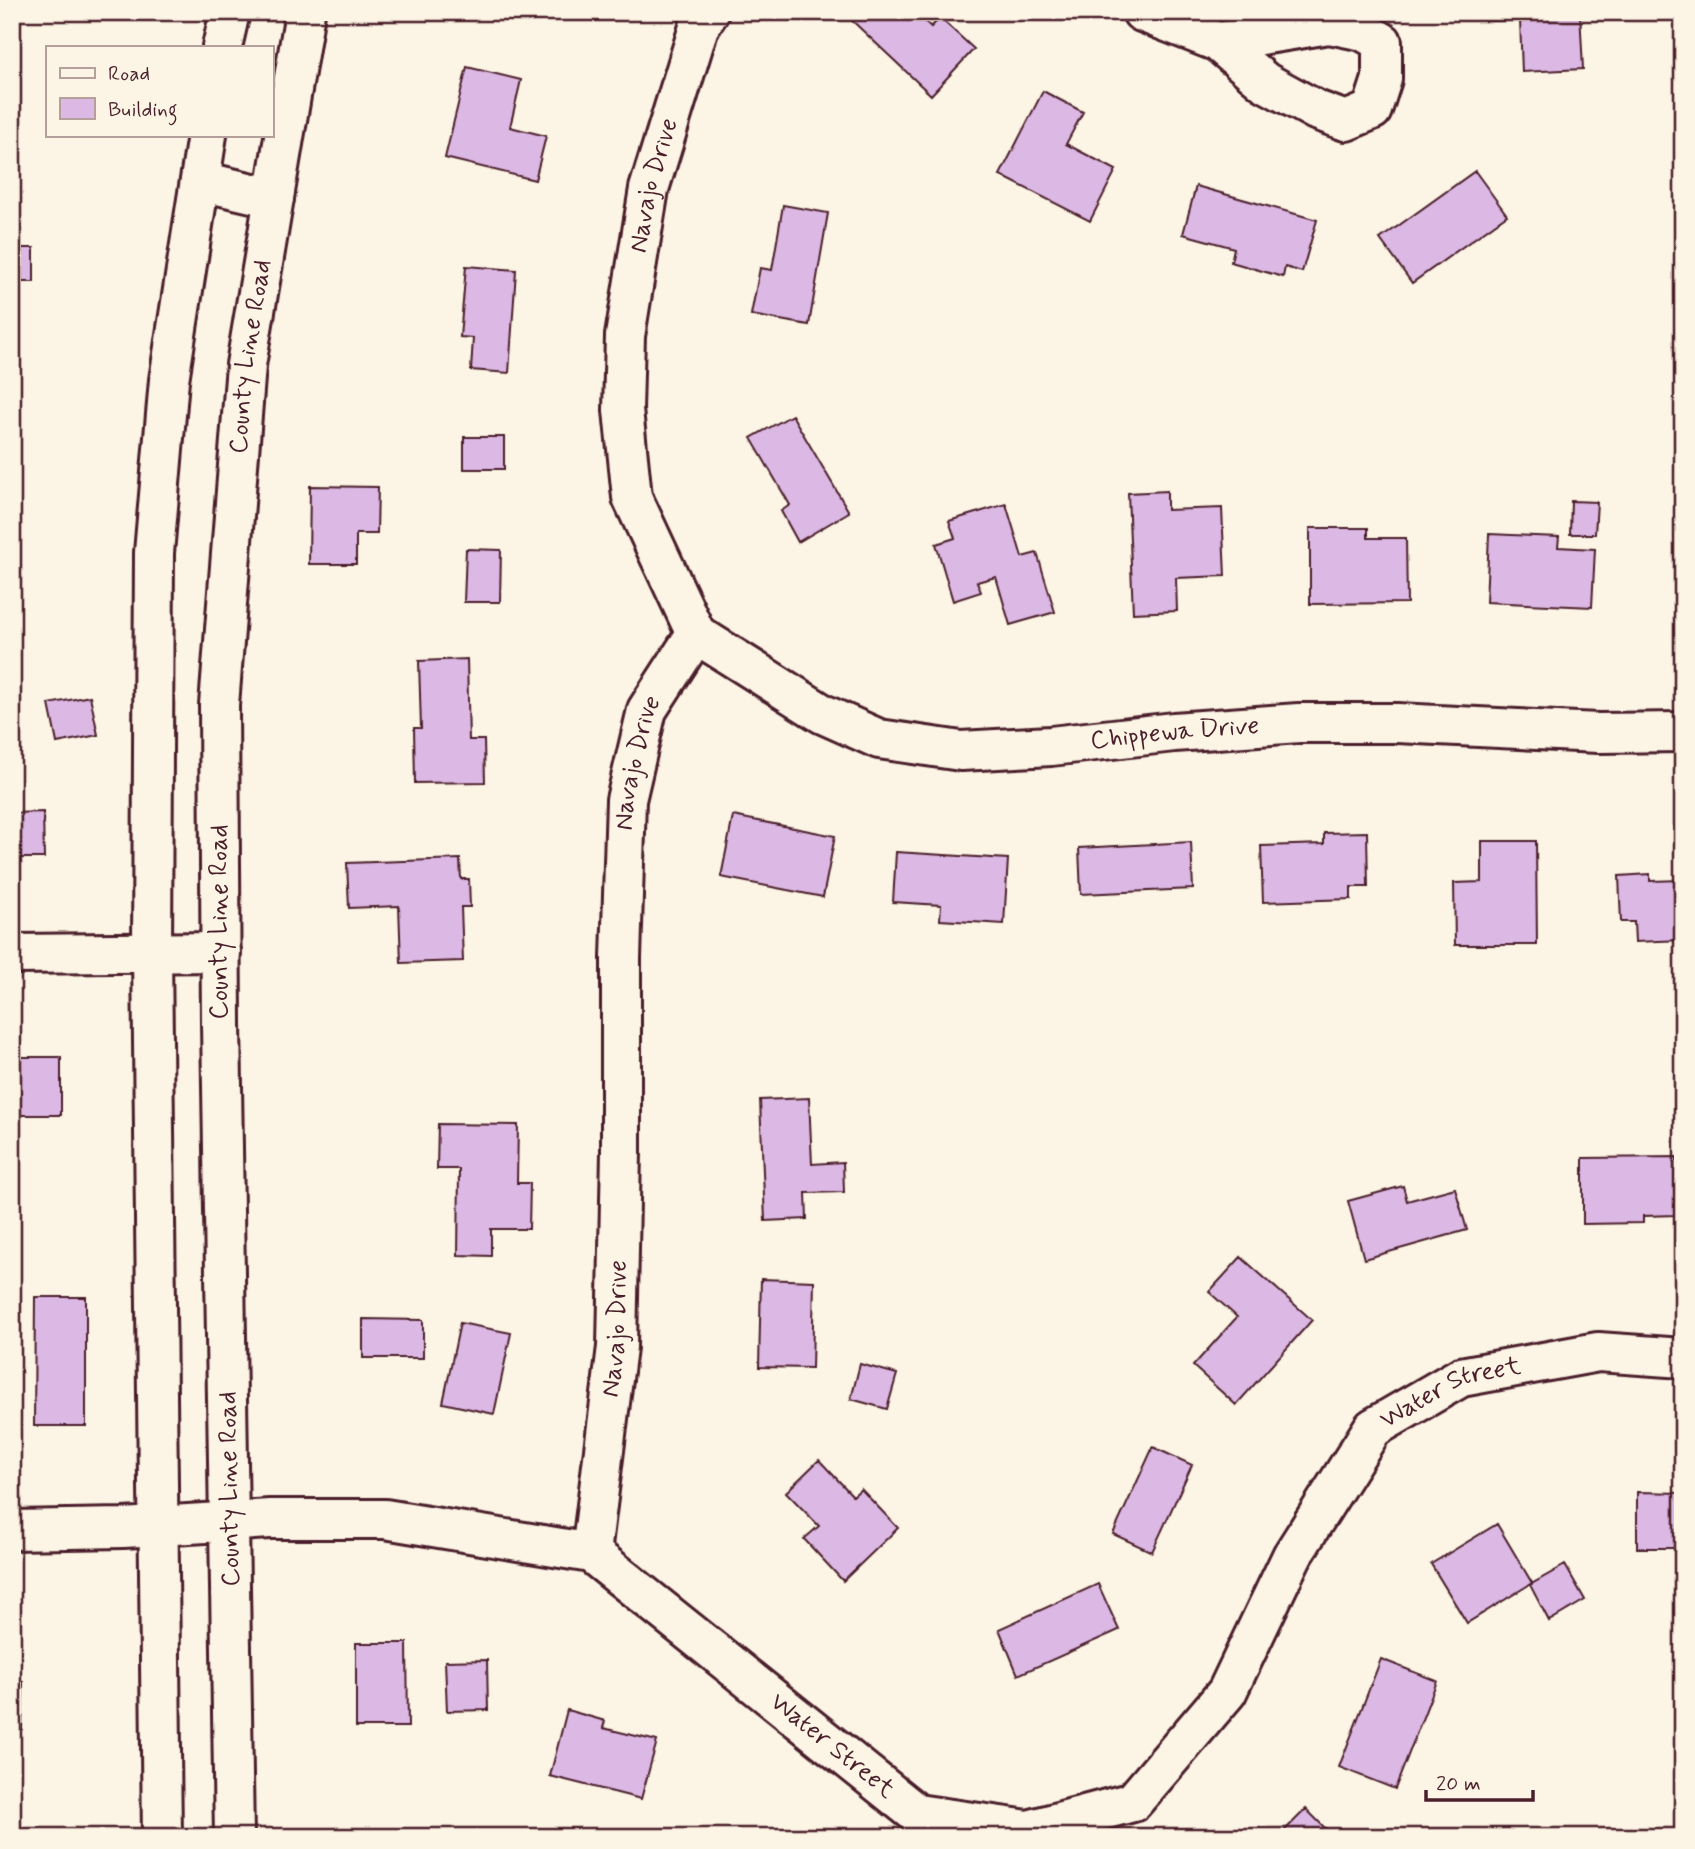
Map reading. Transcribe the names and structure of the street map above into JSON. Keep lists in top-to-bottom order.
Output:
{
  "streets": {
    "street": [
      "Navajo Drive",
      "County Line Road",
      "Chippewa Drive",
      "Water Street"
    ]
  },
  "crossings": [
    ["Navajo Drive", "Chippewa Drive"],
    ["Navajo Drive", "Water Street"],
    ["County Line Road", "Water Street"]
  ],
  "legend": ["Road", "Building"],
  "scale_bar": "20 m"
}
